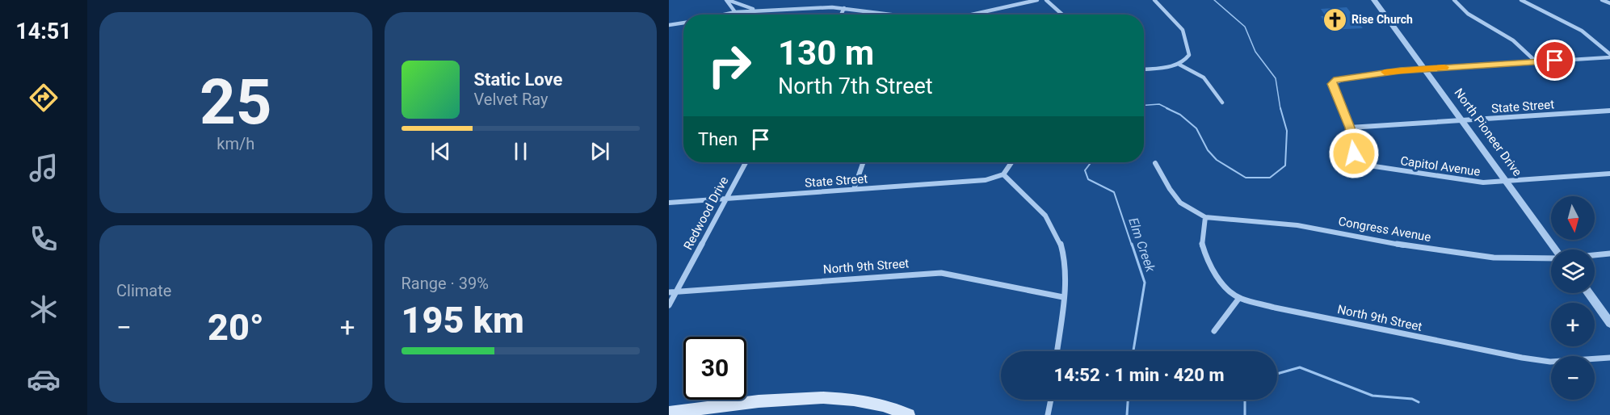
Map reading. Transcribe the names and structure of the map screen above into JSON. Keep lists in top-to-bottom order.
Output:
{
  "streets": {
    "street": [
      "State Street",
      "North Pioneer Drive",
      "Capitol Avenue",
      "Redwood Drive",
      "Congress Avenue",
      "North 9th Street"
    ]
  },
  "crossings": [
    ["State Street", "North Pioneer Drive"],
    ["State Street", "Capitol Avenue"],
    ["State Street", "Redwood Drive"],
    ["North Pioneer Drive", "Capitol Avenue"],
    ["Redwood Drive", "North 9th Street"],
    ["Congress Avenue", "North 9th Street"]
  ],
  "water": ["Elm Creek"],
  "places": {
    "church": ["Rise Church"]
  },
  "north": "bottom",
  "page": {
    "tabs": "14:51",
    "tile": [
      ["25", "km/h"],
      "Climate",
      ["Range · 39%", "195 km"]
    ],
    "turn": ["130 m", "North 7th Street"],
    "song": ["Static Love", "Velvet Ray"],
    "then": "Then",
    "map_buttons": ["+", "−"],
    "heat": ["−", "20°", "+"],
    "limit": "30",
    "trip": "14:52 · 1 min · 420 m"
  }
}
